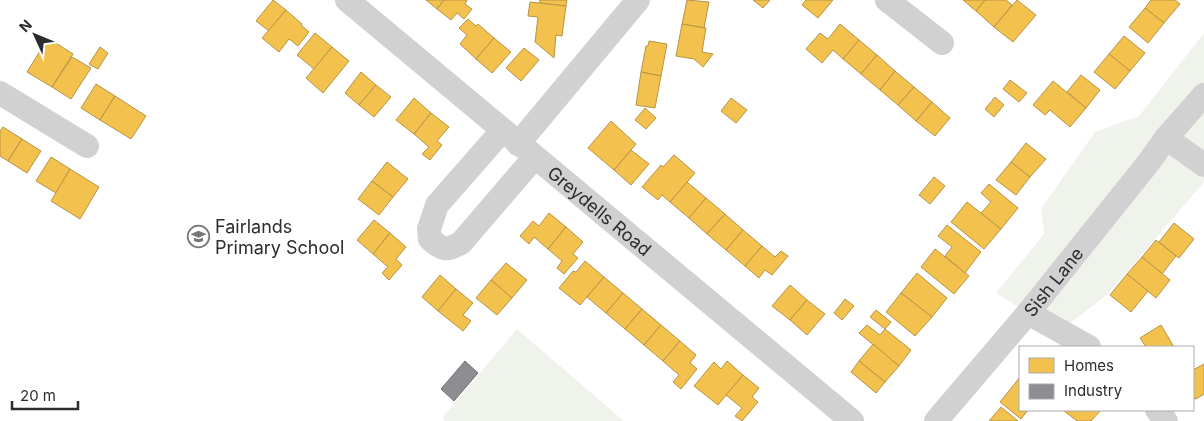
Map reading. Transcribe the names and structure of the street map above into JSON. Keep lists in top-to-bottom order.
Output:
{
  "streets": {
    "street": ["Greydells Road", "Sish Lane"]
  },
  "places": {
    "school or university": ["Fairlands Primary School"]
  },
  "legend": ["Homes", "Industry"],
  "scale_bar": "20 m",
  "north": "top left"
}
